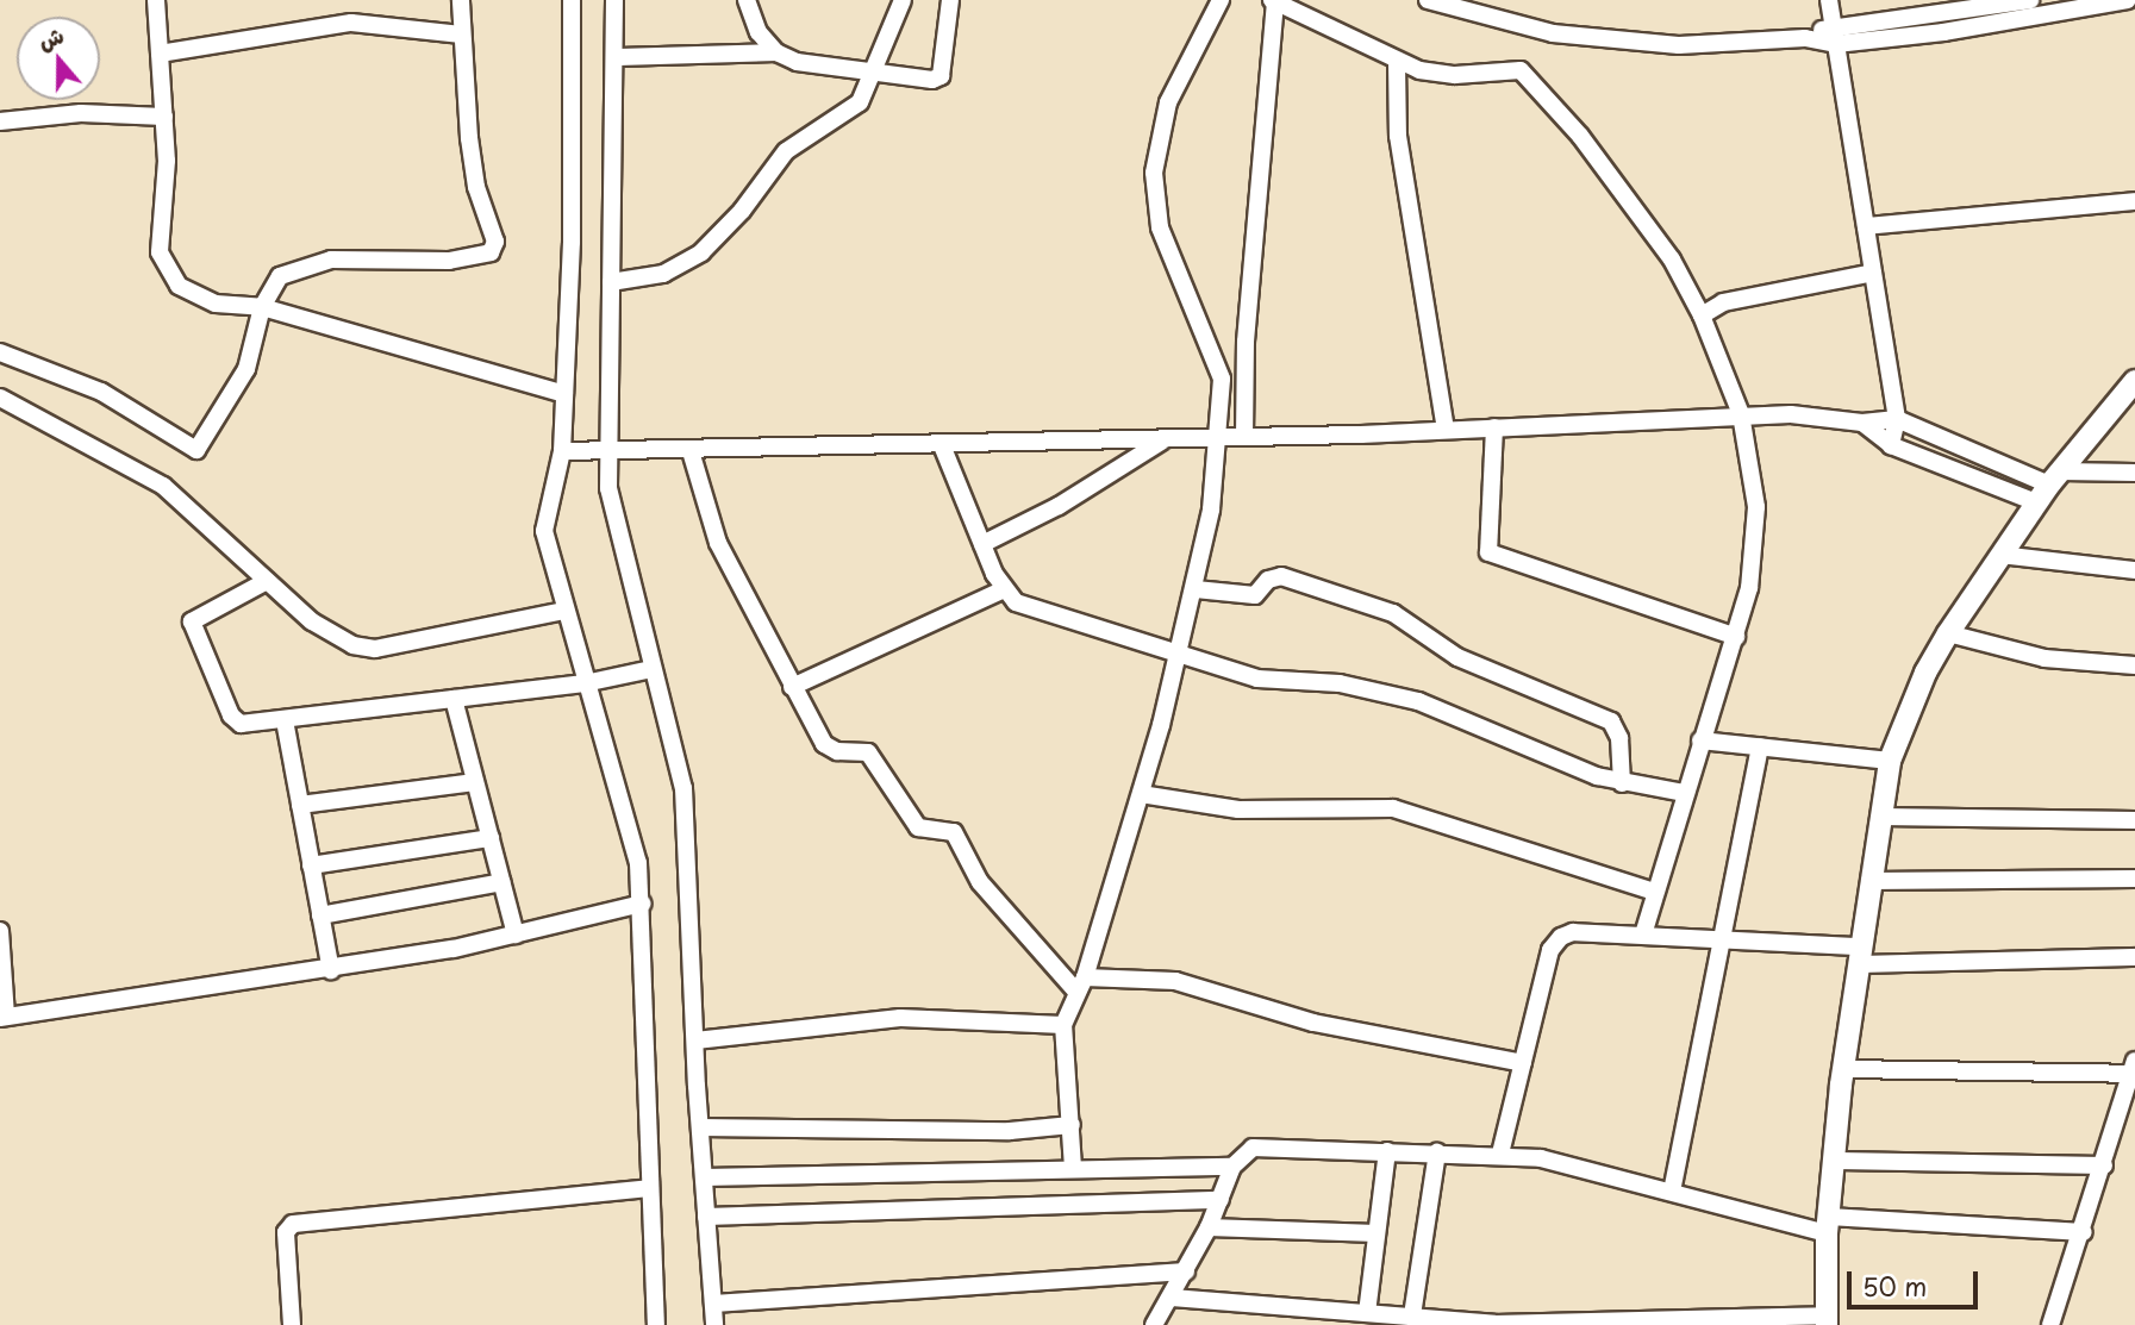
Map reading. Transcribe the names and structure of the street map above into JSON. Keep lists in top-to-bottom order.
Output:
{
  "scale_bar": "50 m",
  "north": "top"
}
